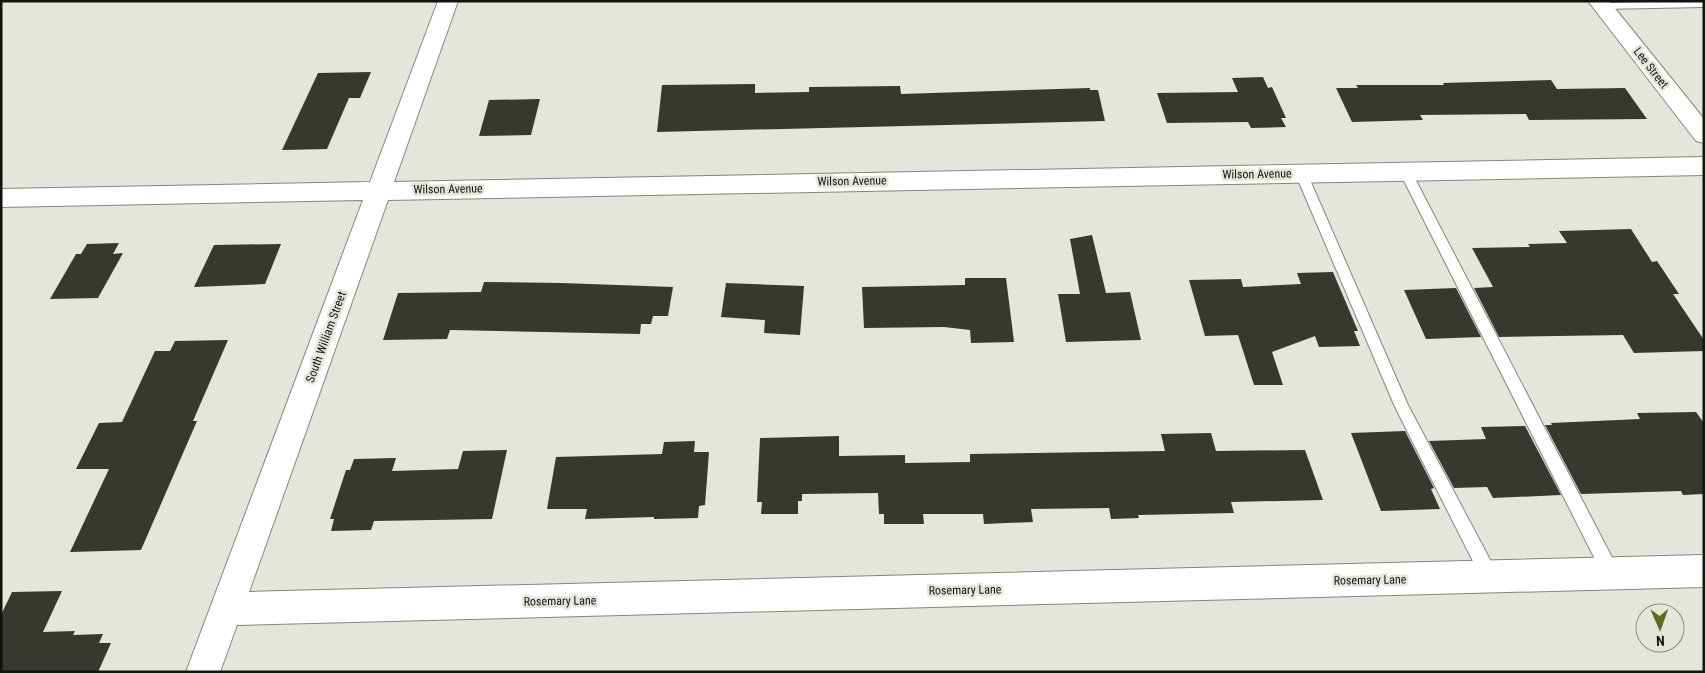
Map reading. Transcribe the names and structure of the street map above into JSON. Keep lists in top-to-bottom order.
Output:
{
  "streets": {
    "street": [
      "Lee Street",
      "Wilson Avenue",
      "South William Street",
      "Rosemary Lane"
    ]
  },
  "crossings": [
    ["Wilson Avenue", "South William Street"],
    ["South William Street", "Rosemary Lane"]
  ],
  "north": "bottom"
}
